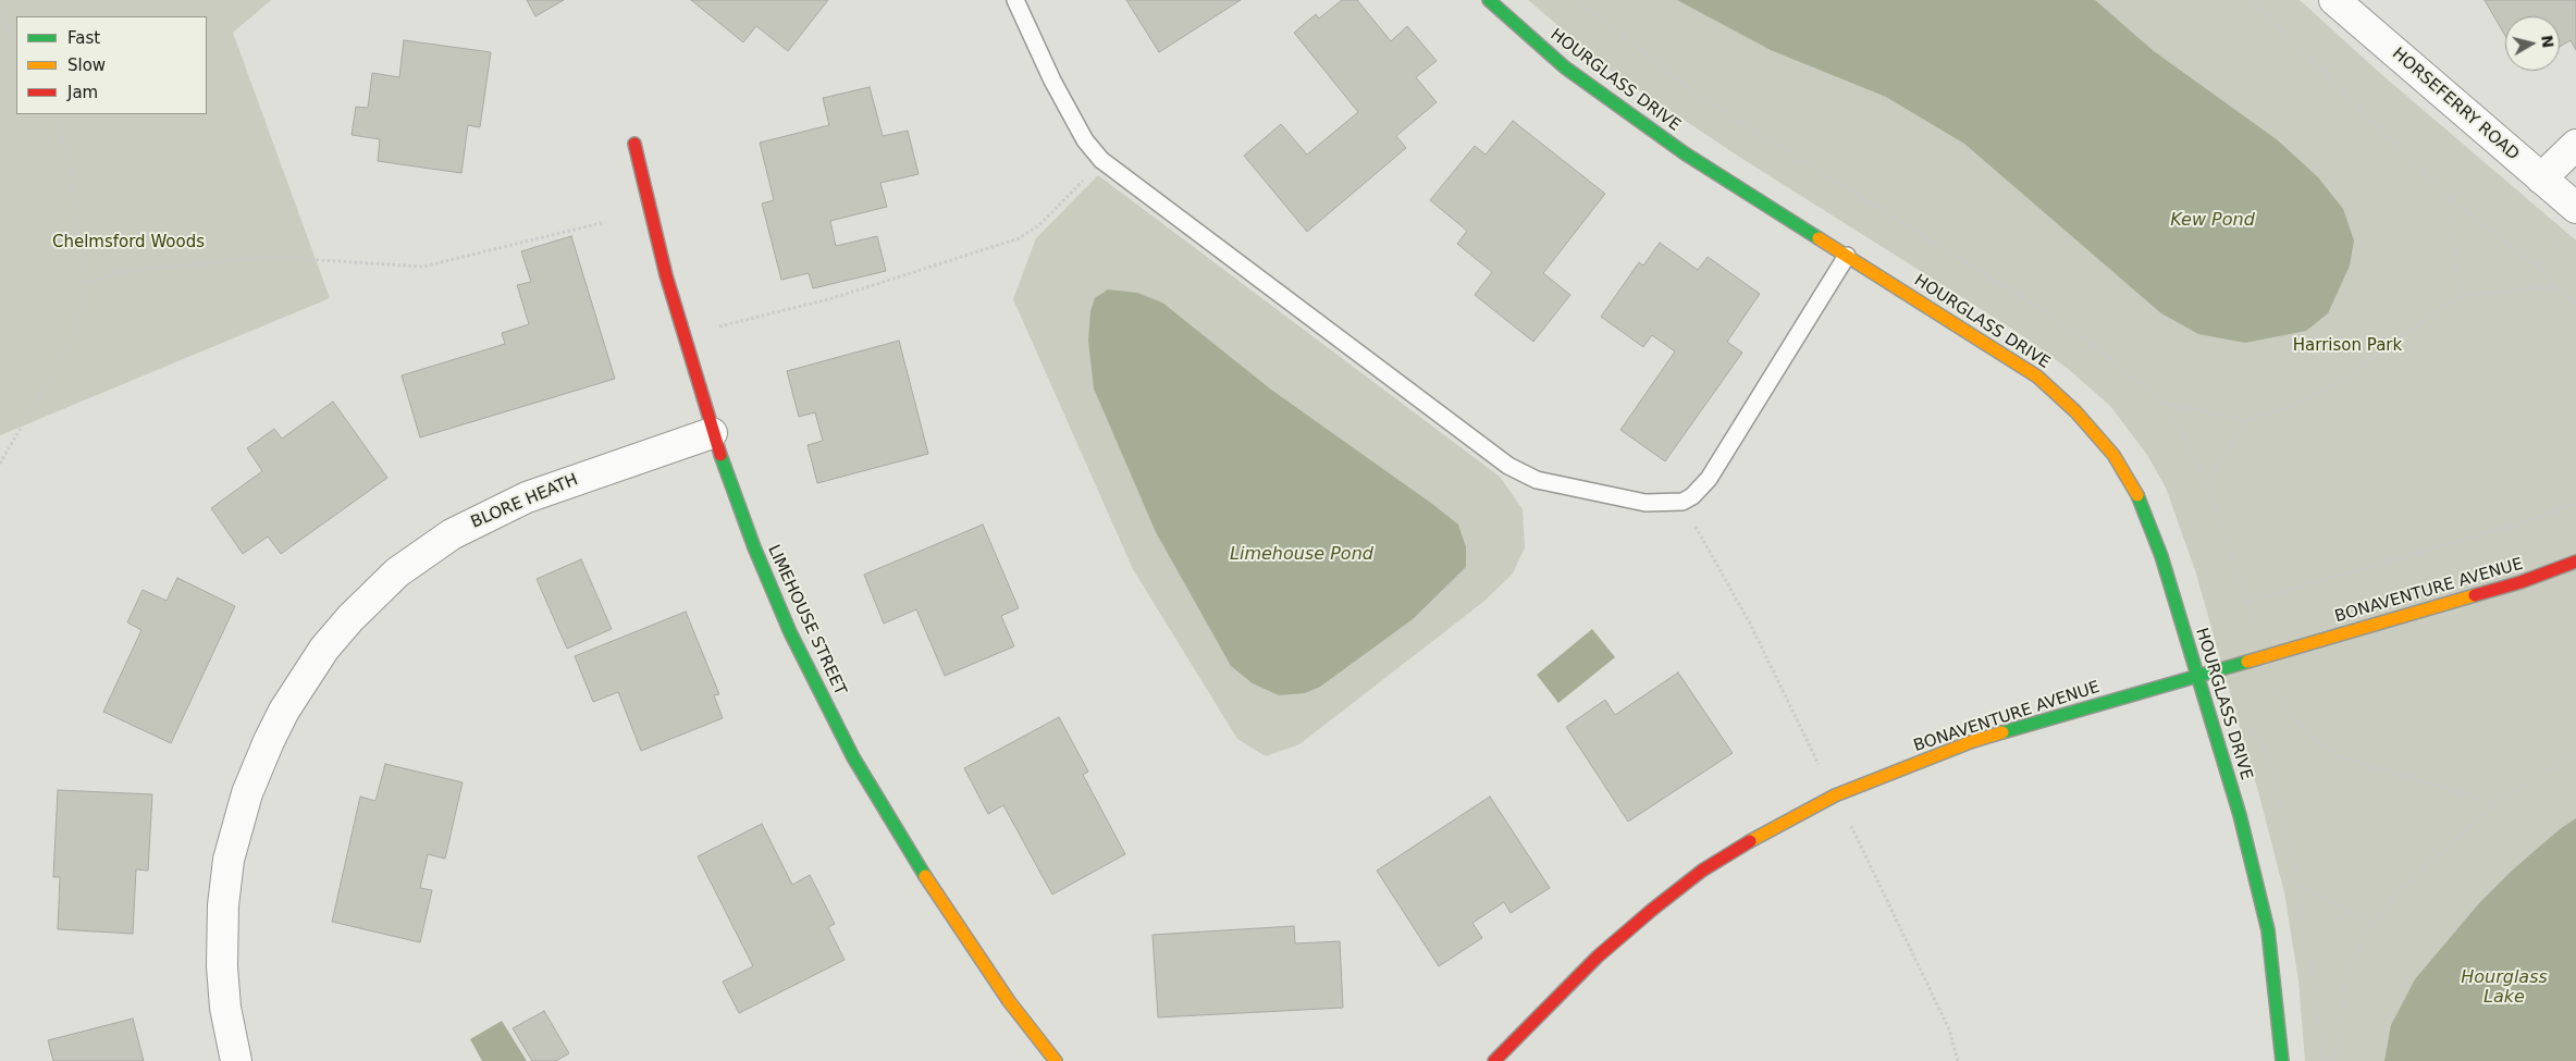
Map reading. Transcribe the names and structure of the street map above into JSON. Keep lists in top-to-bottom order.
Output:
{
  "streets": {
    "street": [
      "HOURGLASS DRIVE",
      "HORSEFERRY ROAD",
      "BLORE HEATH",
      "BONAVENTURE AVENUE",
      "LIMEHOUSE STREET"
    ]
  },
  "crossings": [
    ["HOURGLASS DRIVE", "BONAVENTURE AVENUE"],
    ["BLORE HEATH", "LIMEHOUSE STREET"]
  ],
  "water": ["Kew Pond", "Limehouse Pond", "Hourglass Lake"],
  "parks": ["Chelmsford Woods", "Harrison Park"],
  "legend": ["Fast", "Slow", "Jam"],
  "north": "right"
}
